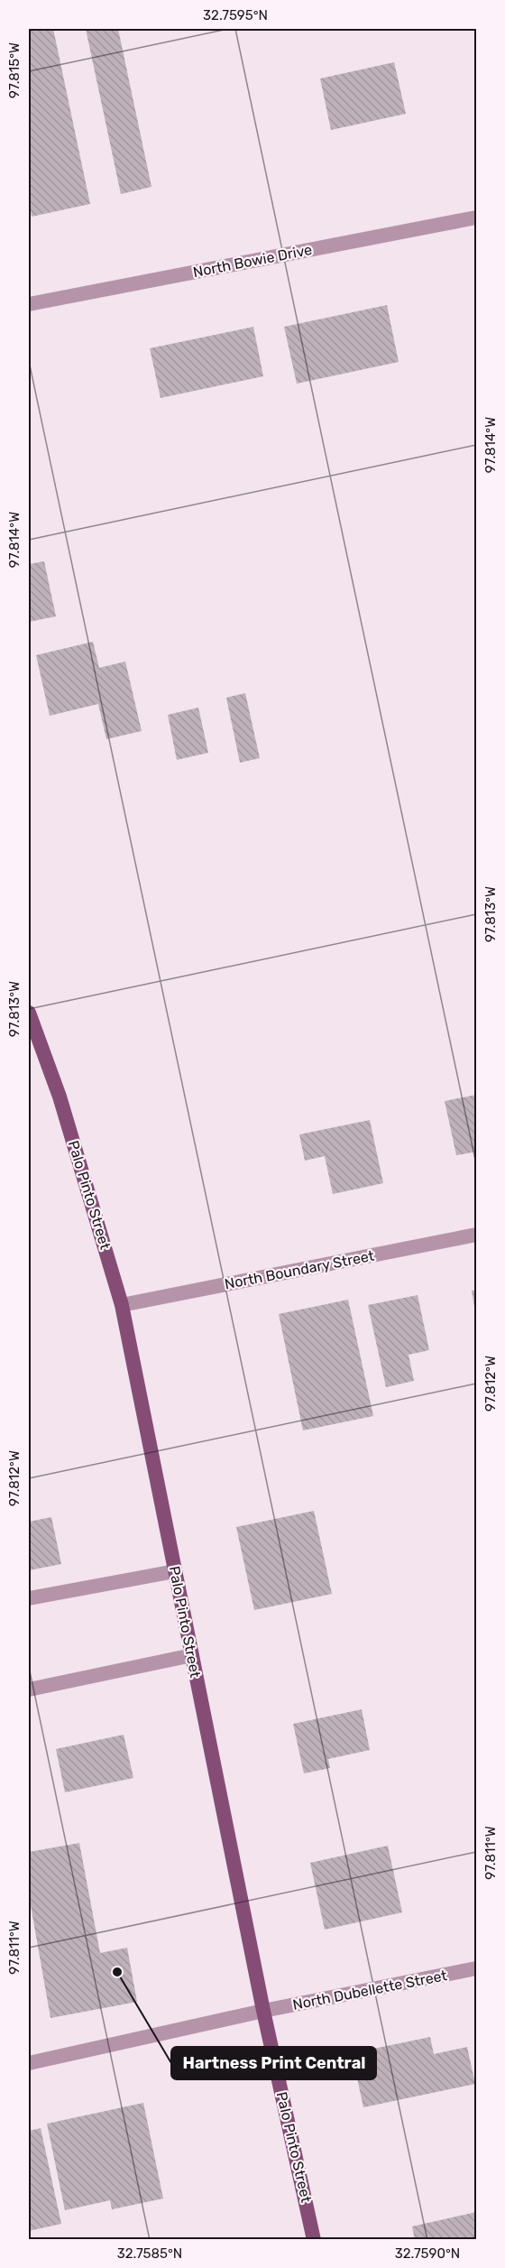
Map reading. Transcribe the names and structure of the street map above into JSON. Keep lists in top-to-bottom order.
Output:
{
  "streets": {
    "main road": ["Palo Pinto Street"],
    "street": ["North Bowie Drive", "North Boundary Street", "North Dubellette Street"]
  },
  "crossings": [
    ["Palo Pinto Street", "North Boundary Street"],
    ["Palo Pinto Street", "North Dubellette Street"]
  ],
  "places": ["Hartness Print Central"],
  "coordinates": [
    "32.7595°N",
    "97.815°W",
    "97.814°W",
    "97.813°W",
    "97.812°W",
    "97.811°W",
    "32.7585°N",
    "32.7590°N"
  ]
}
